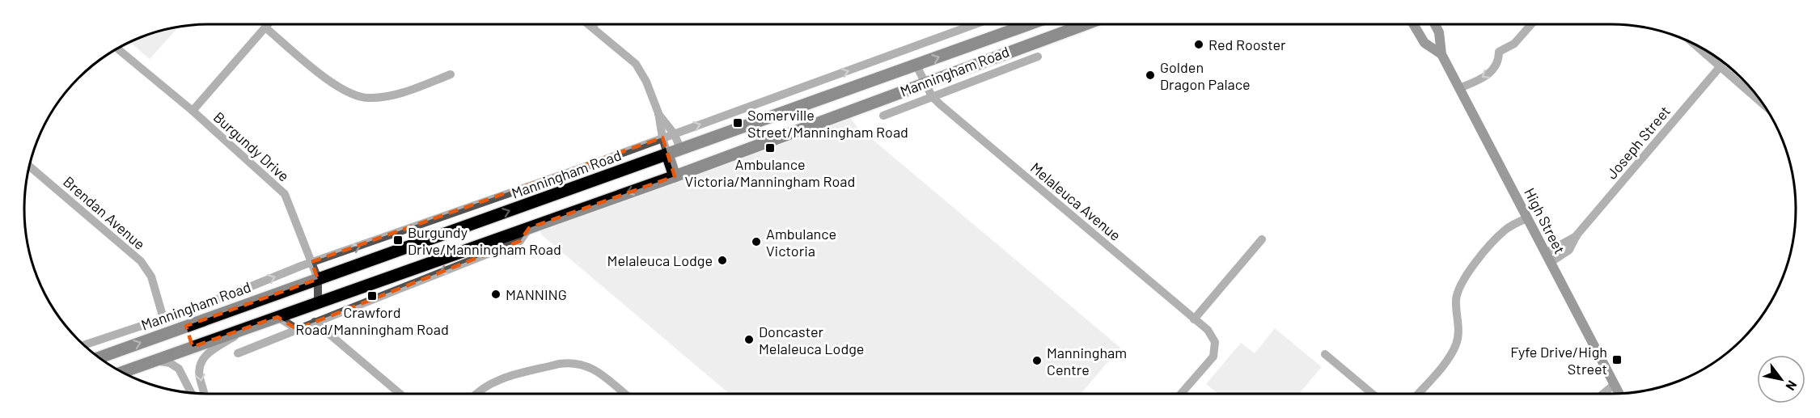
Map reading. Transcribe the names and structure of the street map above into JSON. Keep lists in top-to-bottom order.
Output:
{
  "streets": {
    "main road": ["Manningham Road", "High Street"],
    "street": [
      "Joseph Street",
      "Burgundy Drive",
      "Melaleuca Avenue",
      "Brendan Avenue"
    ]
  },
  "crossings": [
    ["Manningham Road", "Burgundy Drive"],
    ["Manningham Road", "Melaleuca Avenue"],
    ["Manningham Road", "Brendan Avenue"],
    ["Joseph Street", "High Street"]
  ],
  "places": {
    "other": [
      "Red Rooster",
      "Golden Dragon Palace",
      "Ambulance Victoria",
      "Melaleuca Lodge",
      "MANNING",
      "Doncaster Melaleuca Lodge",
      "Manningham Centre"
    ],
    "transit": [
      "Somerville Street/Manningham Road",
      "Ambulance Victoria/Manningham Road",
      "Burgundy Drive/Manningham Road",
      "Crawford Road/Manningham Road",
      "Fyfe Drive/High Street"
    ]
  },
  "north": "bottom right"
}
